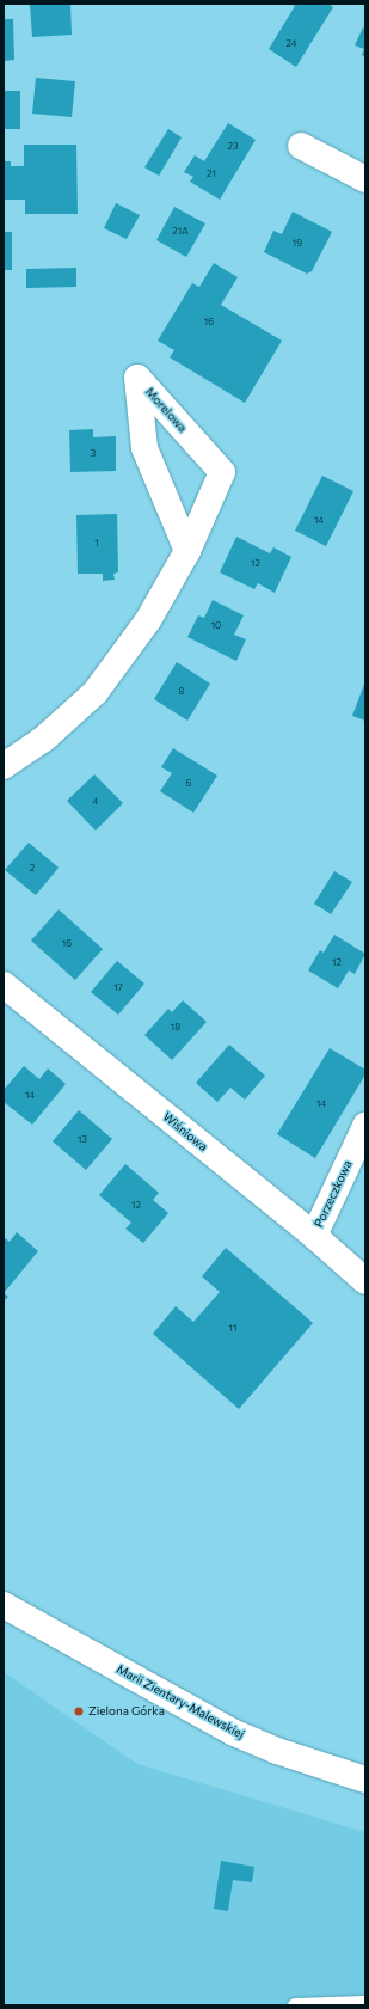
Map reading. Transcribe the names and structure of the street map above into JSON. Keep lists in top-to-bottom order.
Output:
{
  "streets": {
    "street": [
      "Morelowa",
      "Wiśniowa",
      "Porzeczkowa",
      "Marii Zientary-Malewskiej"
    ]
  },
  "crossings": [
    ["Wiśniowa", "Porzeczkowa"]
  ],
  "places": ["Zielona Górka"],
  "house_numbers": [
    "24",
    "23",
    "21",
    "21A",
    "19",
    "16",
    "3",
    "14",
    "1",
    "12",
    "10",
    "8",
    "6",
    "4",
    "2",
    "16",
    "12",
    "17",
    "18",
    "14",
    "14",
    "13",
    "12",
    "11"
  ]
}
